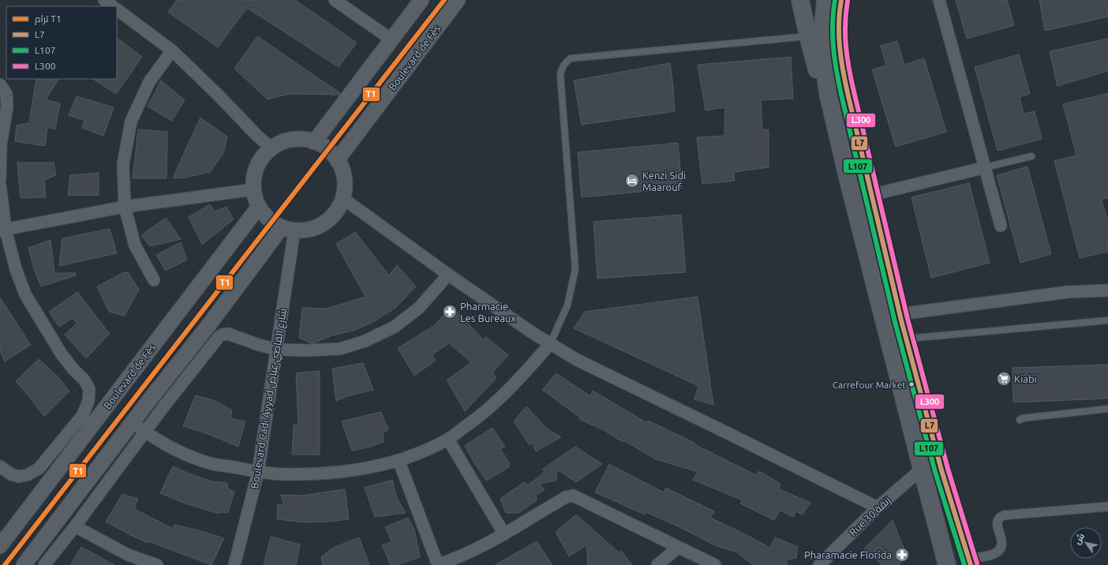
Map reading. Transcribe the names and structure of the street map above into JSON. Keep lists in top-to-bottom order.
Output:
{
  "streets": {
    "street": ["Boulevard de Fès", "Boulevard Cadi Ayyad شارع القاضي عياض", "Rue 30 زنقة"]
  },
  "crossings": [
    ["Boulevard de Fès", "Boulevard Cadi Ayyad شارع القاضي عياض"]
  ],
  "places": {
    "hotel": ["Kenzi Sidi Maarouf"],
    "pharmacy": ["Pharmacie Les Bureaux", "Pharamacie Florida"],
    "supermarket": ["Kiabi"],
    "other": ["Carrefour Market"]
  },
  "lines": [
    "tram line T1",
    "transit line L7",
    "transit line L107",
    "transit line L300"
  ],
  "legend": [
    "ترام T1",
    "L7",
    "L107",
    "L300"
  ],
  "north": "top left"
}
